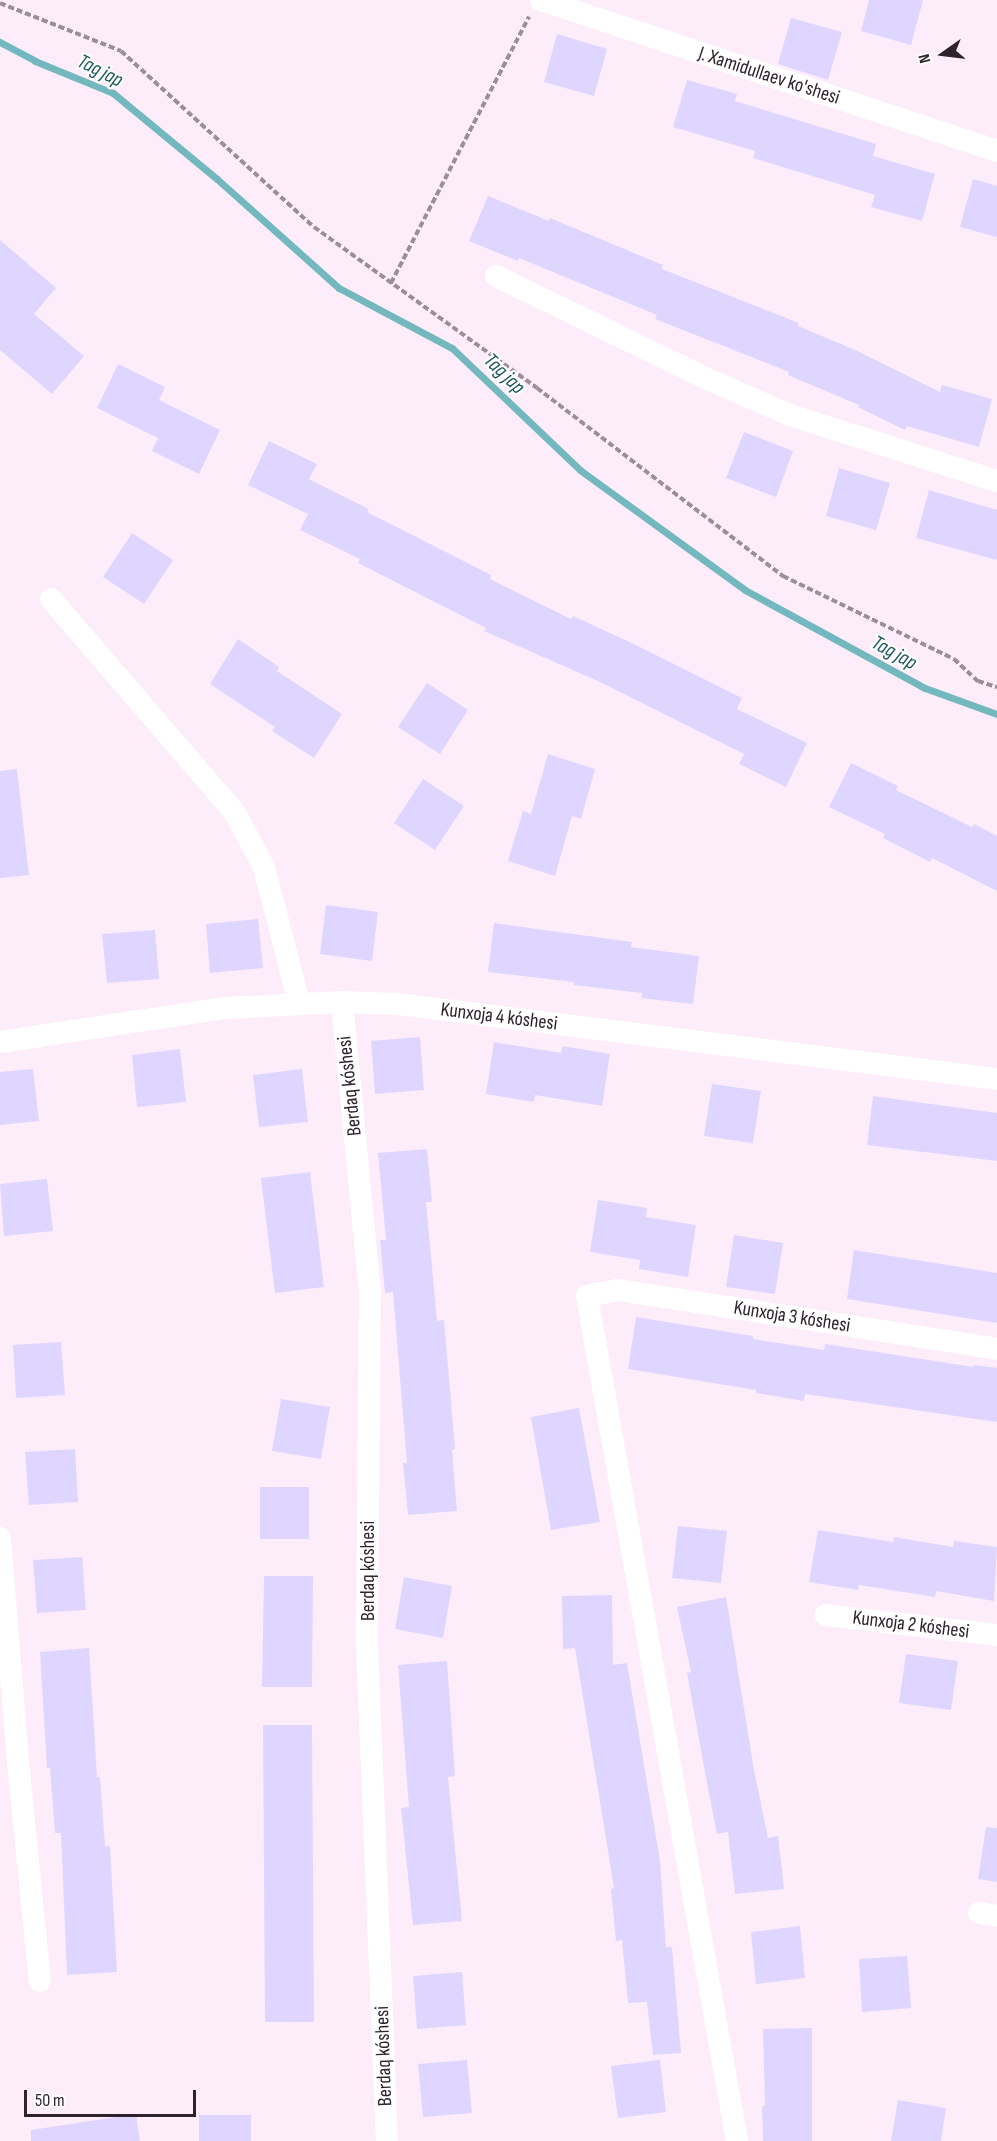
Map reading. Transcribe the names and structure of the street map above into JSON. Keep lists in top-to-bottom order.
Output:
{
  "streets": {
    "street": [
      "J. Xamidullaev ko'shesi",
      "Kunxoja 4 kóshesi",
      "Berdaq kóshesi",
      "Kunxoja 3 kóshesi",
      "Kunxoja 2 kóshesi"
    ]
  },
  "crossings": [
    ["Kunxoja 4 kóshesi", "Berdaq kóshesi"]
  ],
  "water": ["Tag jap"],
  "scale_bar": "50 m",
  "north": "left"
}
